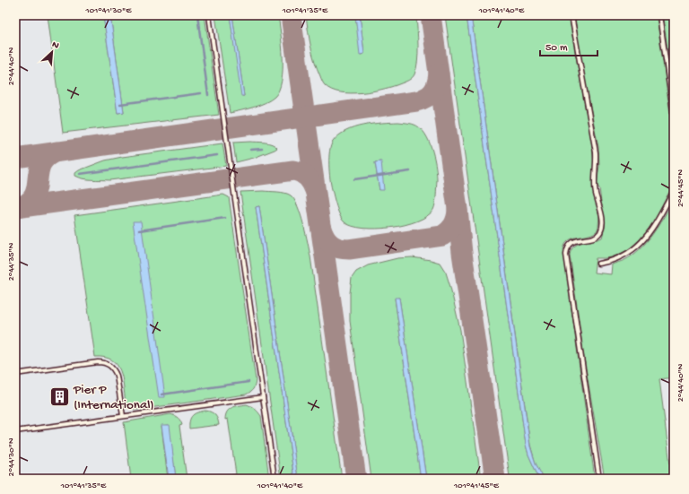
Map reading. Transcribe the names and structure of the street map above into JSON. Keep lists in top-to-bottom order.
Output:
{
  "places": {
    "building": ["Pier P (International)"]
  },
  "scale_bar": "50 m",
  "north": "top right",
  "coordinates": [
    "101°41'30\"E",
    "101°41'35\"E",
    "101°41'40\"E",
    "2°44'40\"N",
    "2°44'45\"N",
    "2°44'35\"N",
    "2°44'30\"N",
    "101°41'45\"E"
  ]
}
